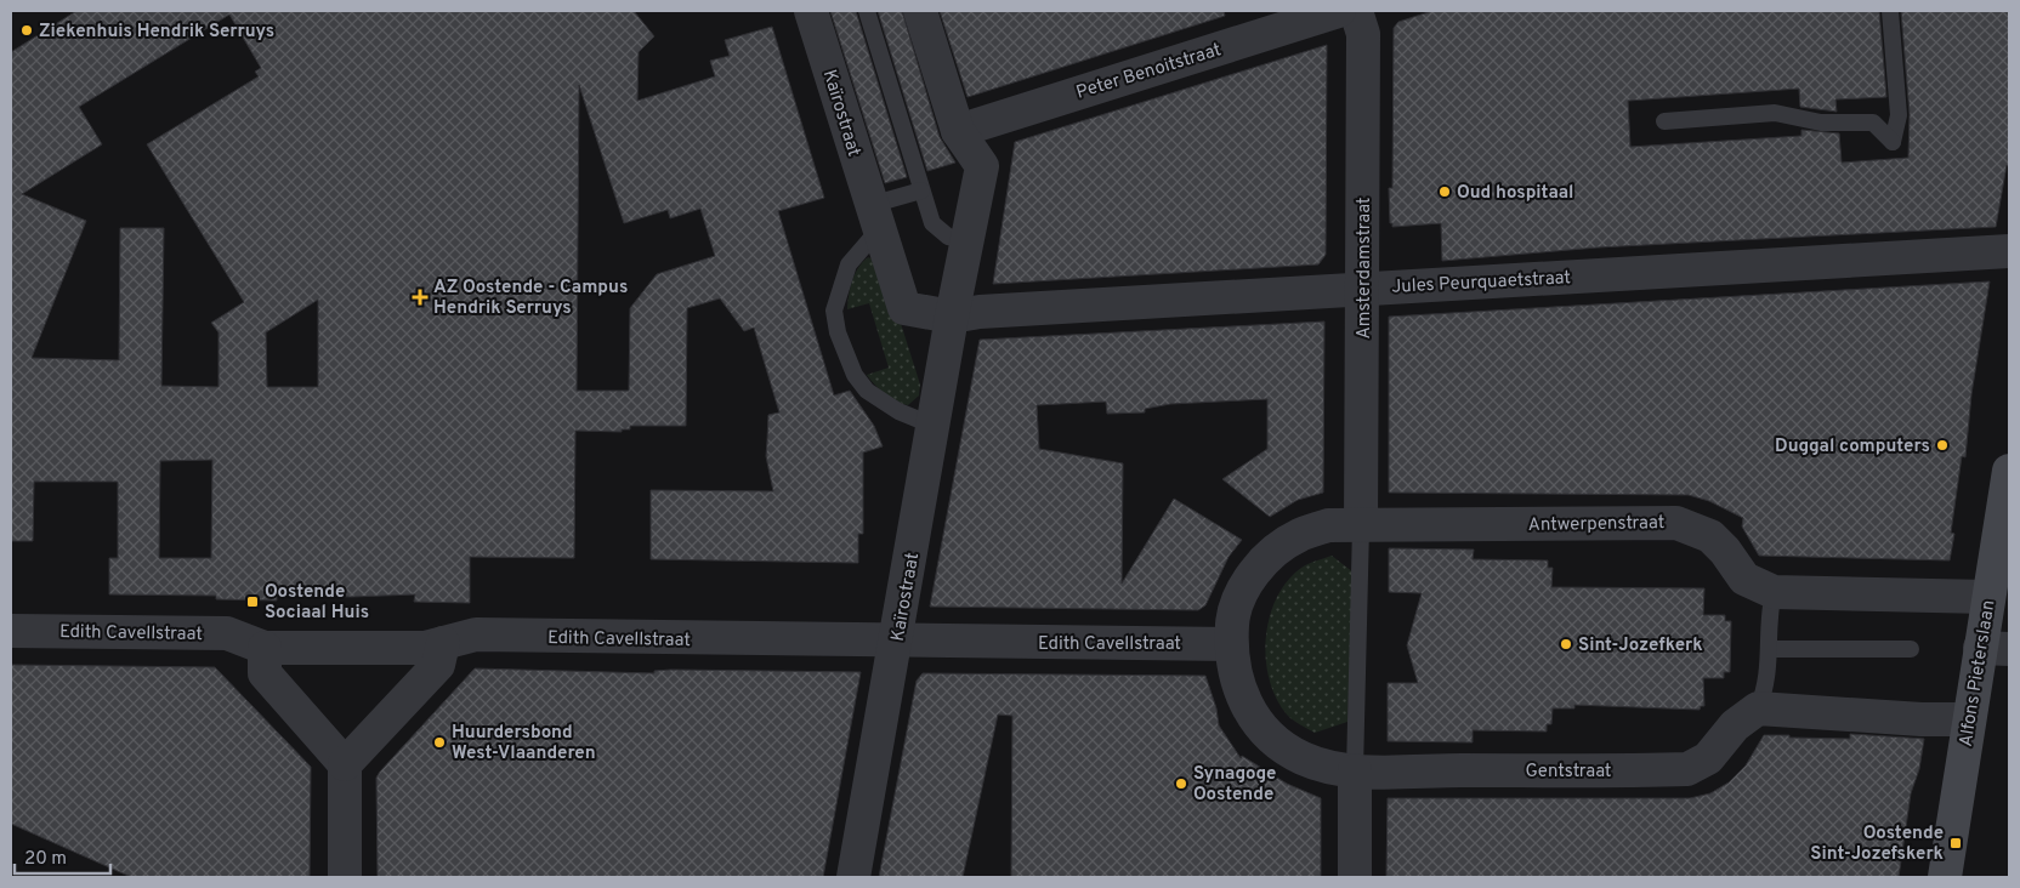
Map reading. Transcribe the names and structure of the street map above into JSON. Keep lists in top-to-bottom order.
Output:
{
  "streets": {
    "street": [
      "Peter Benoitstraat",
      "Kaïrostraat",
      "Amsterdamstraat",
      "Jules Peurquaetstraat",
      "Antwerpenstraat",
      "Edith Cavellstraat",
      "Alfons Pieterslaan",
      "Gentstraat"
    ]
  },
  "crossings": [
    ["Peter Benoitstraat", "Kaïrostraat"],
    ["Kaïrostraat", "Jules Peurquaetstraat"],
    ["Kaïrostraat", "Edith Cavellstraat"],
    ["Amsterdamstraat", "Jules Peurquaetstraat"],
    ["Amsterdamstraat", "Antwerpenstraat"],
    ["Antwerpenstraat", "Edith Cavellstraat"],
    ["Antwerpenstraat", "Alfons Pieterslaan"],
    ["Antwerpenstraat", "Gentstraat"],
    ["Edith Cavellstraat", "Gentstraat"]
  ],
  "places": {
    "other": [
      "Ziekenhuis Hendrik Serruys",
      "Oud hospitaal",
      "Duggal computers",
      "Sint-Jozefkerk",
      "Huurdersbond West-Vlaanderen",
      "Synagoge Oostende"
    ],
    "health": ["AZ Oostende - Campus Hendrik Serruys"],
    "transit": ["Oostende Sociaal Huis", "Oostende Sint-Jozefskerk"]
  },
  "scale_bar": "20 m"
}
